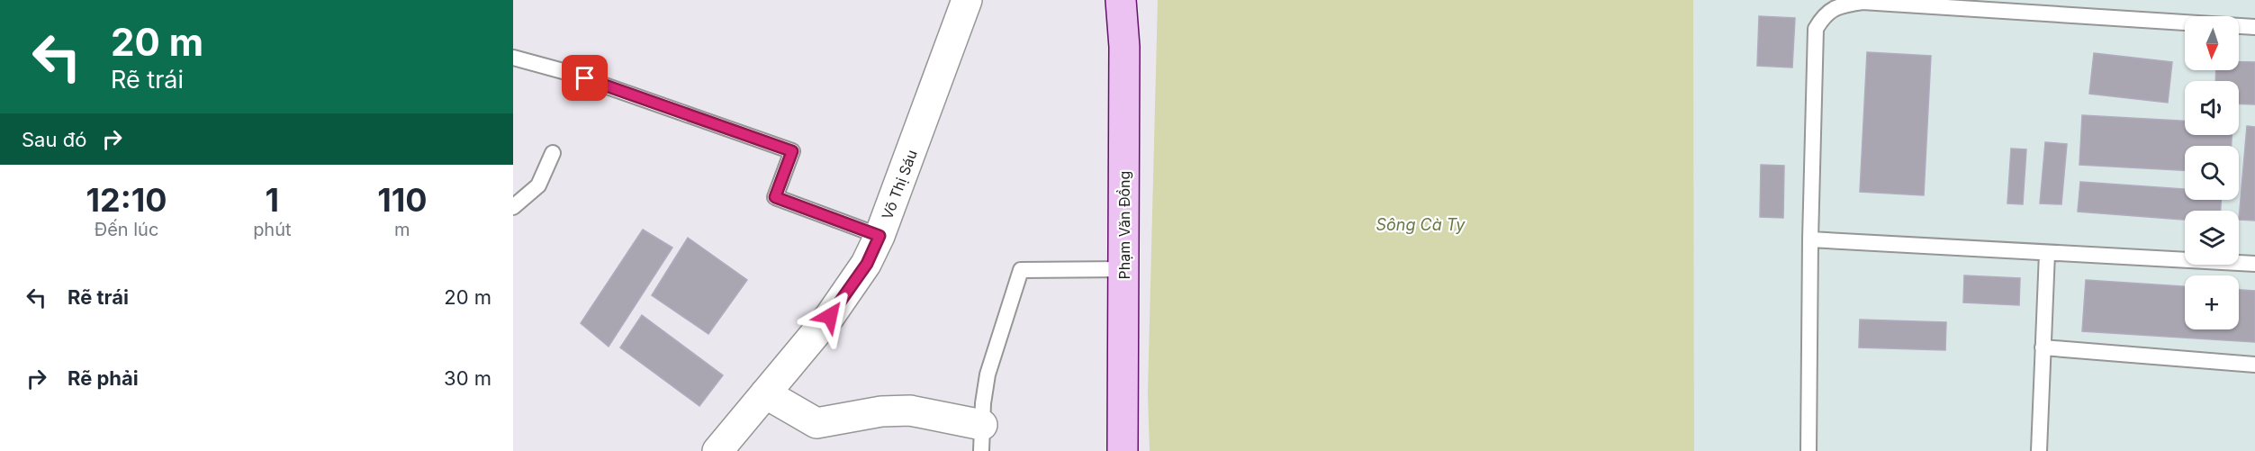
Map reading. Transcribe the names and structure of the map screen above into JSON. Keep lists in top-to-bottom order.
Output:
{
  "streets": {
    "street": ["Võ Thị Sáu", "Phạm Văn Đồng"]
  },
  "water": ["Sông Cà Ty"],
  "north": "bottom",
  "page": {
    "turn": ["20 m", "Rẽ trái"],
    "map_buttons": "+",
    "then": "Sau đó",
    "eta": [
      "12:10",
      "Đến lúc",
      "1",
      "phút",
      "110",
      "m"
    ],
    "list": [
      {
        "name": "Rẽ trái",
        "value": "20 m"
      },
      {
        "name": "Rẽ phải",
        "value": "30 m"
      }
    ]
  }
}
